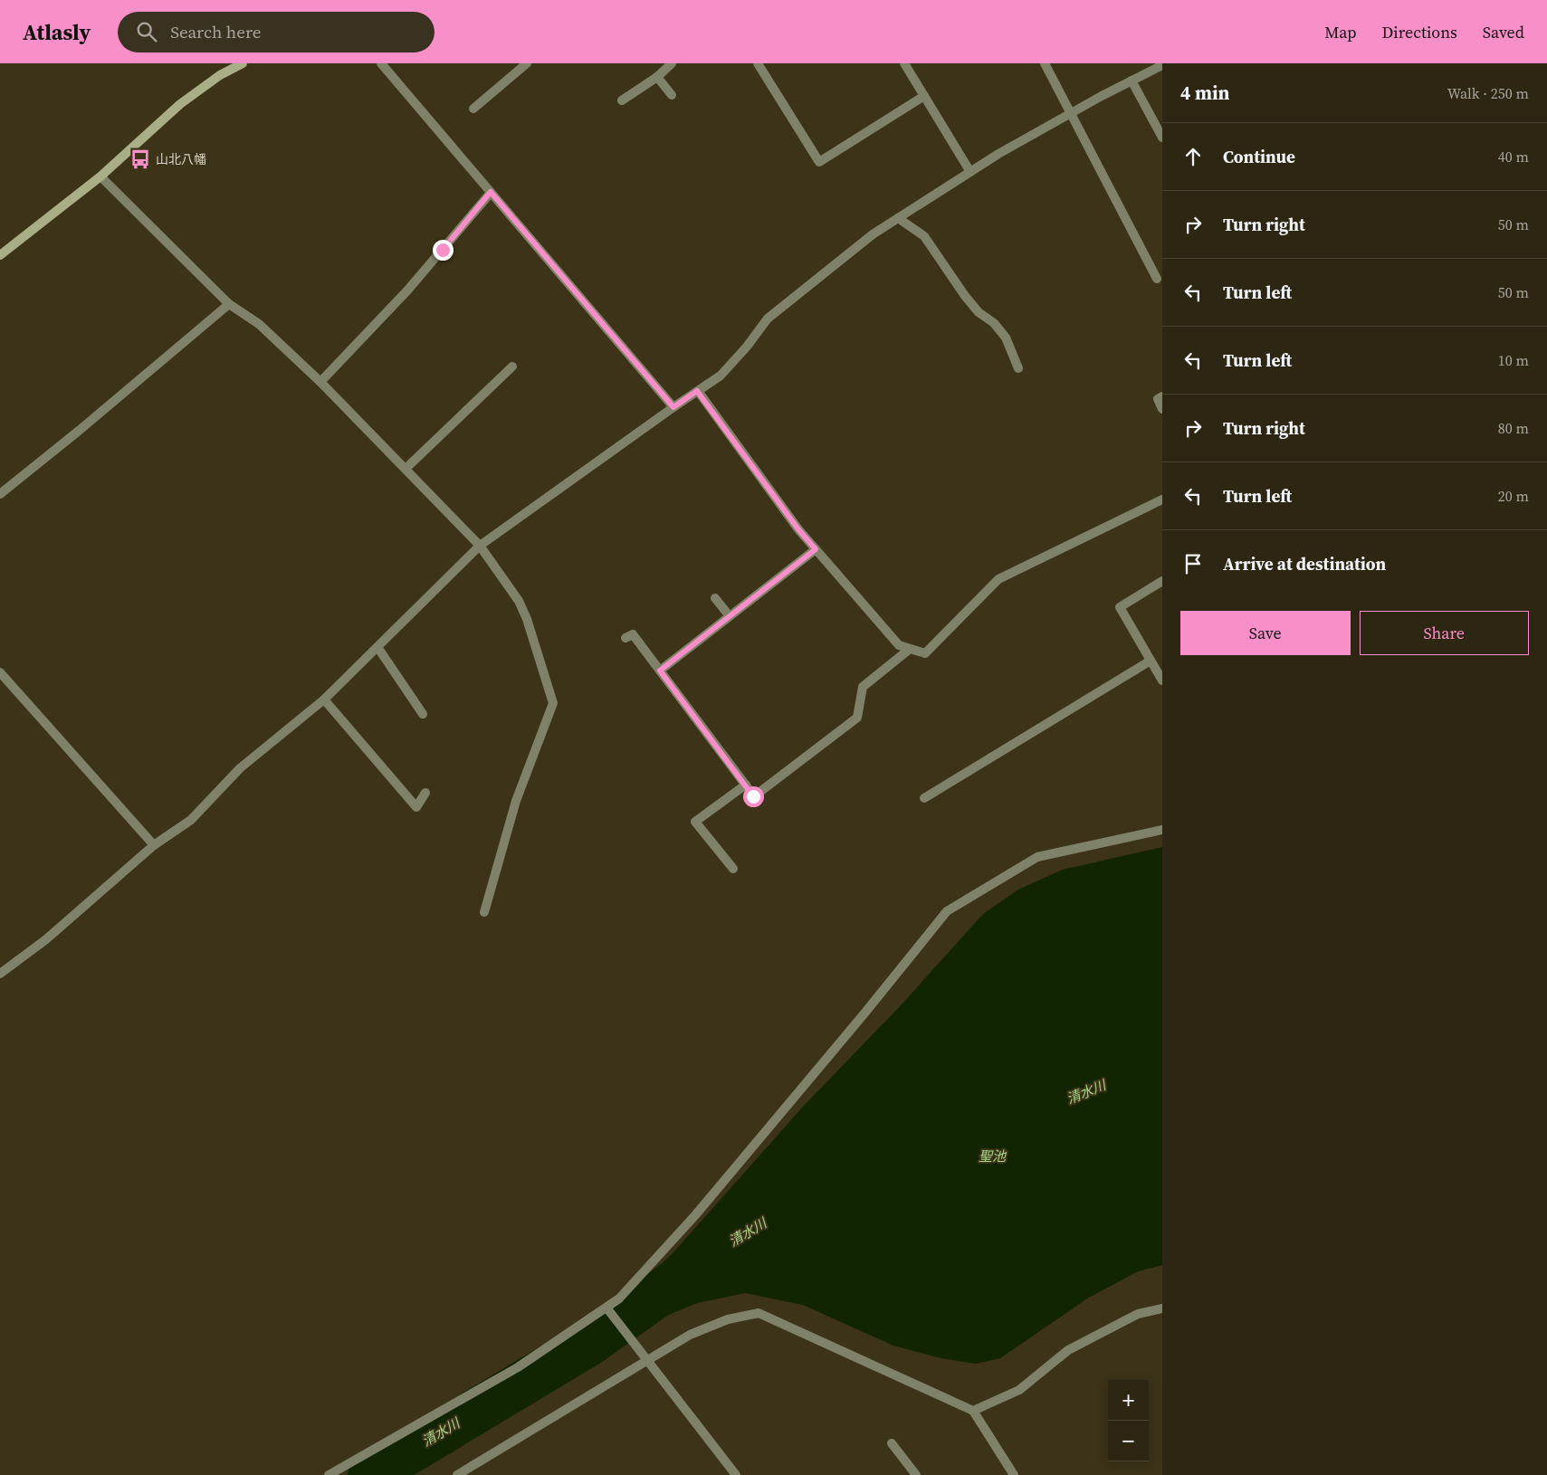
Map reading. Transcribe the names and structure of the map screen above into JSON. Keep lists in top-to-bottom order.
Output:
{
  "water": ["清水川", "聖池"],
  "places": {
    "bus stop": ["山北八幡"]
  },
  "page": {
    "header": "Atlasly",
    "search": "Search here",
    "nav": ["Map", "Directions", "Saved"],
    "heading": ["4 min", "Walk · 250 m"],
    "list": [
      ["Continue", "40 m"],
      ["Turn right", "50 m"],
      ["Turn left", "50 m"],
      ["Turn left", "10 m"],
      ["Turn right", "80 m"],
      ["Turn left", "20 m"],
      "Arrive at destination"
    ],
    "buttons": ["Save", "Share"],
    "map_buttons": ["+", "−"]
  }
}
